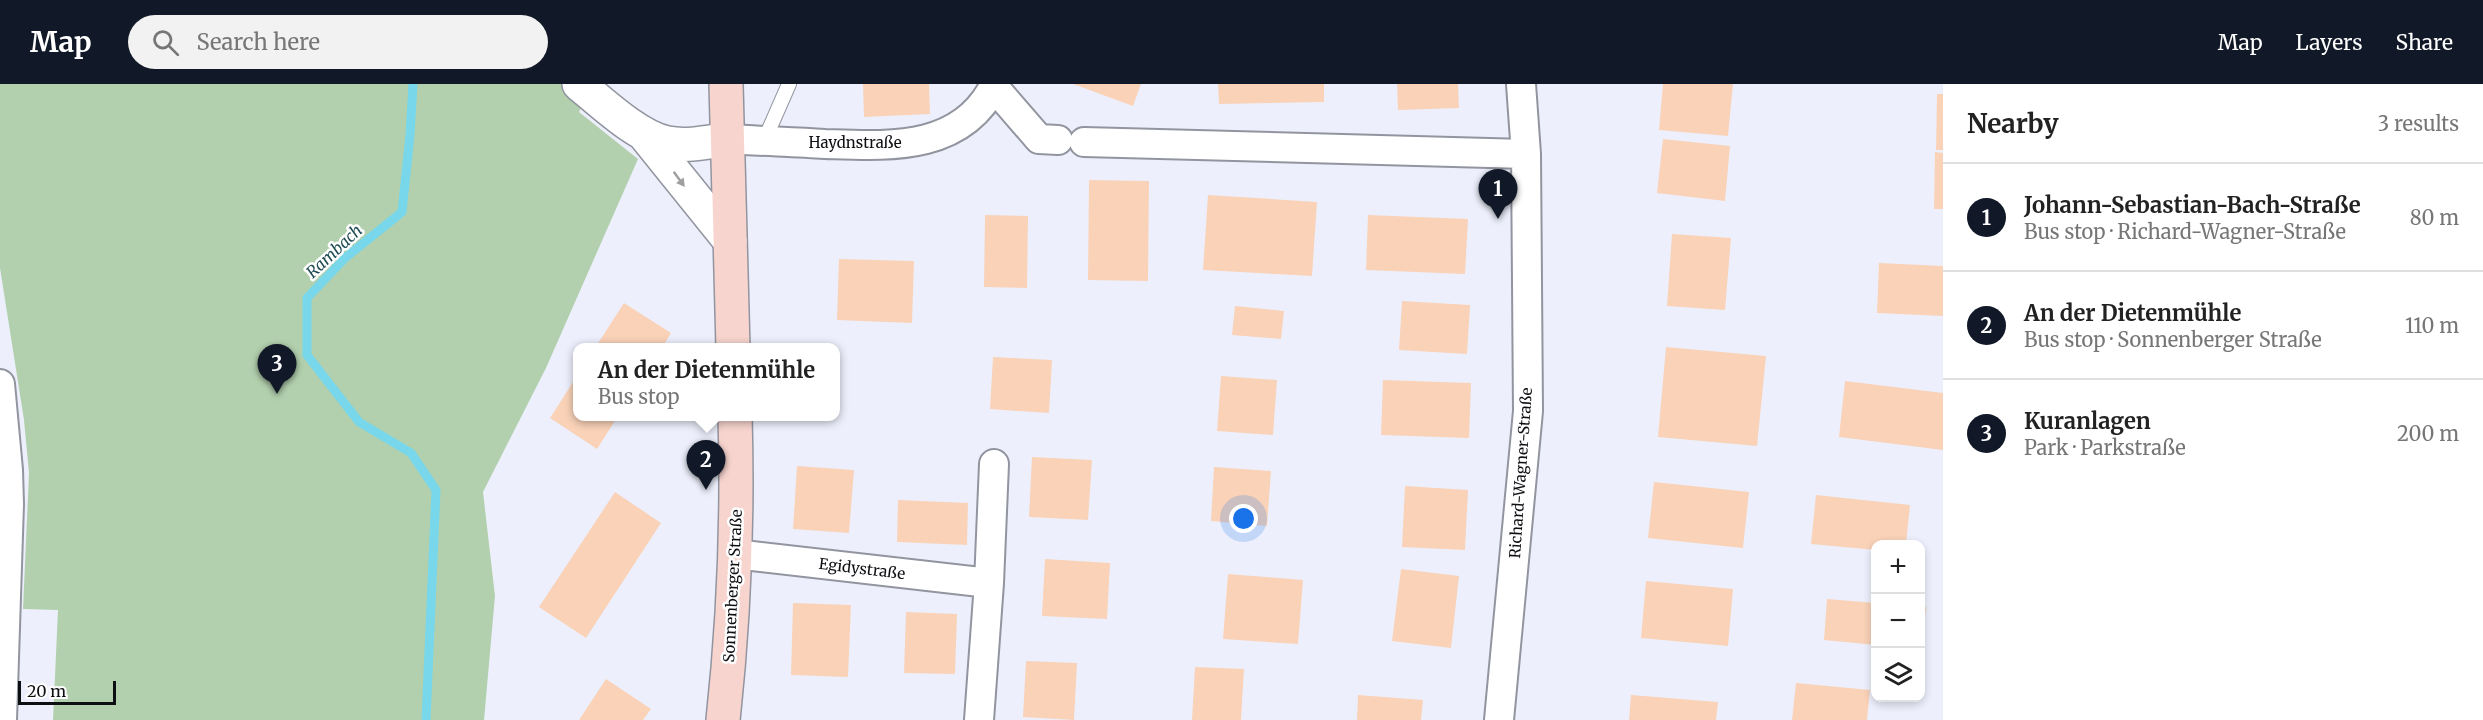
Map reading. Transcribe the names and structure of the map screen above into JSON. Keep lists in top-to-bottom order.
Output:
{
  "streets": {
    "main road": ["Sonnenberger Straße"],
    "street": ["Haydnstraße", "Richard-Wagner-Straße", "Egidystraße"]
  },
  "crossings": [
    ["Egidystraße", "Sonnenberger Straße"]
  ],
  "water": ["Rambach"],
  "scale_bar": "20 m",
  "page": {
    "header": "Map",
    "search": "Search here",
    "nav": ["Map", "Layers", "Share"],
    "heading": ["Nearby", "3 results"],
    "list": [
      {
        "mark": "1",
        "name": "Johann-Sebastian-Bach-Straße",
        "note": "Bus stop · Richard-Wagner-Straße",
        "value": "80 m"
      },
      {
        "mark": "2",
        "name": "An der Dietenmühle",
        "note": "Bus stop · Sonnenberger Straße",
        "value": "110 m"
      },
      {
        "mark": "3",
        "name": "Kuranlagen",
        "note": "Park · Parkstraße",
        "value": "200 m"
      }
    ],
    "pins": ["1", "3", "2"],
    "popup": ["An der Dietenmühle", "Bus stop"],
    "map_buttons": ["+", "−"],
    "scale": "20 m"
  }
}
